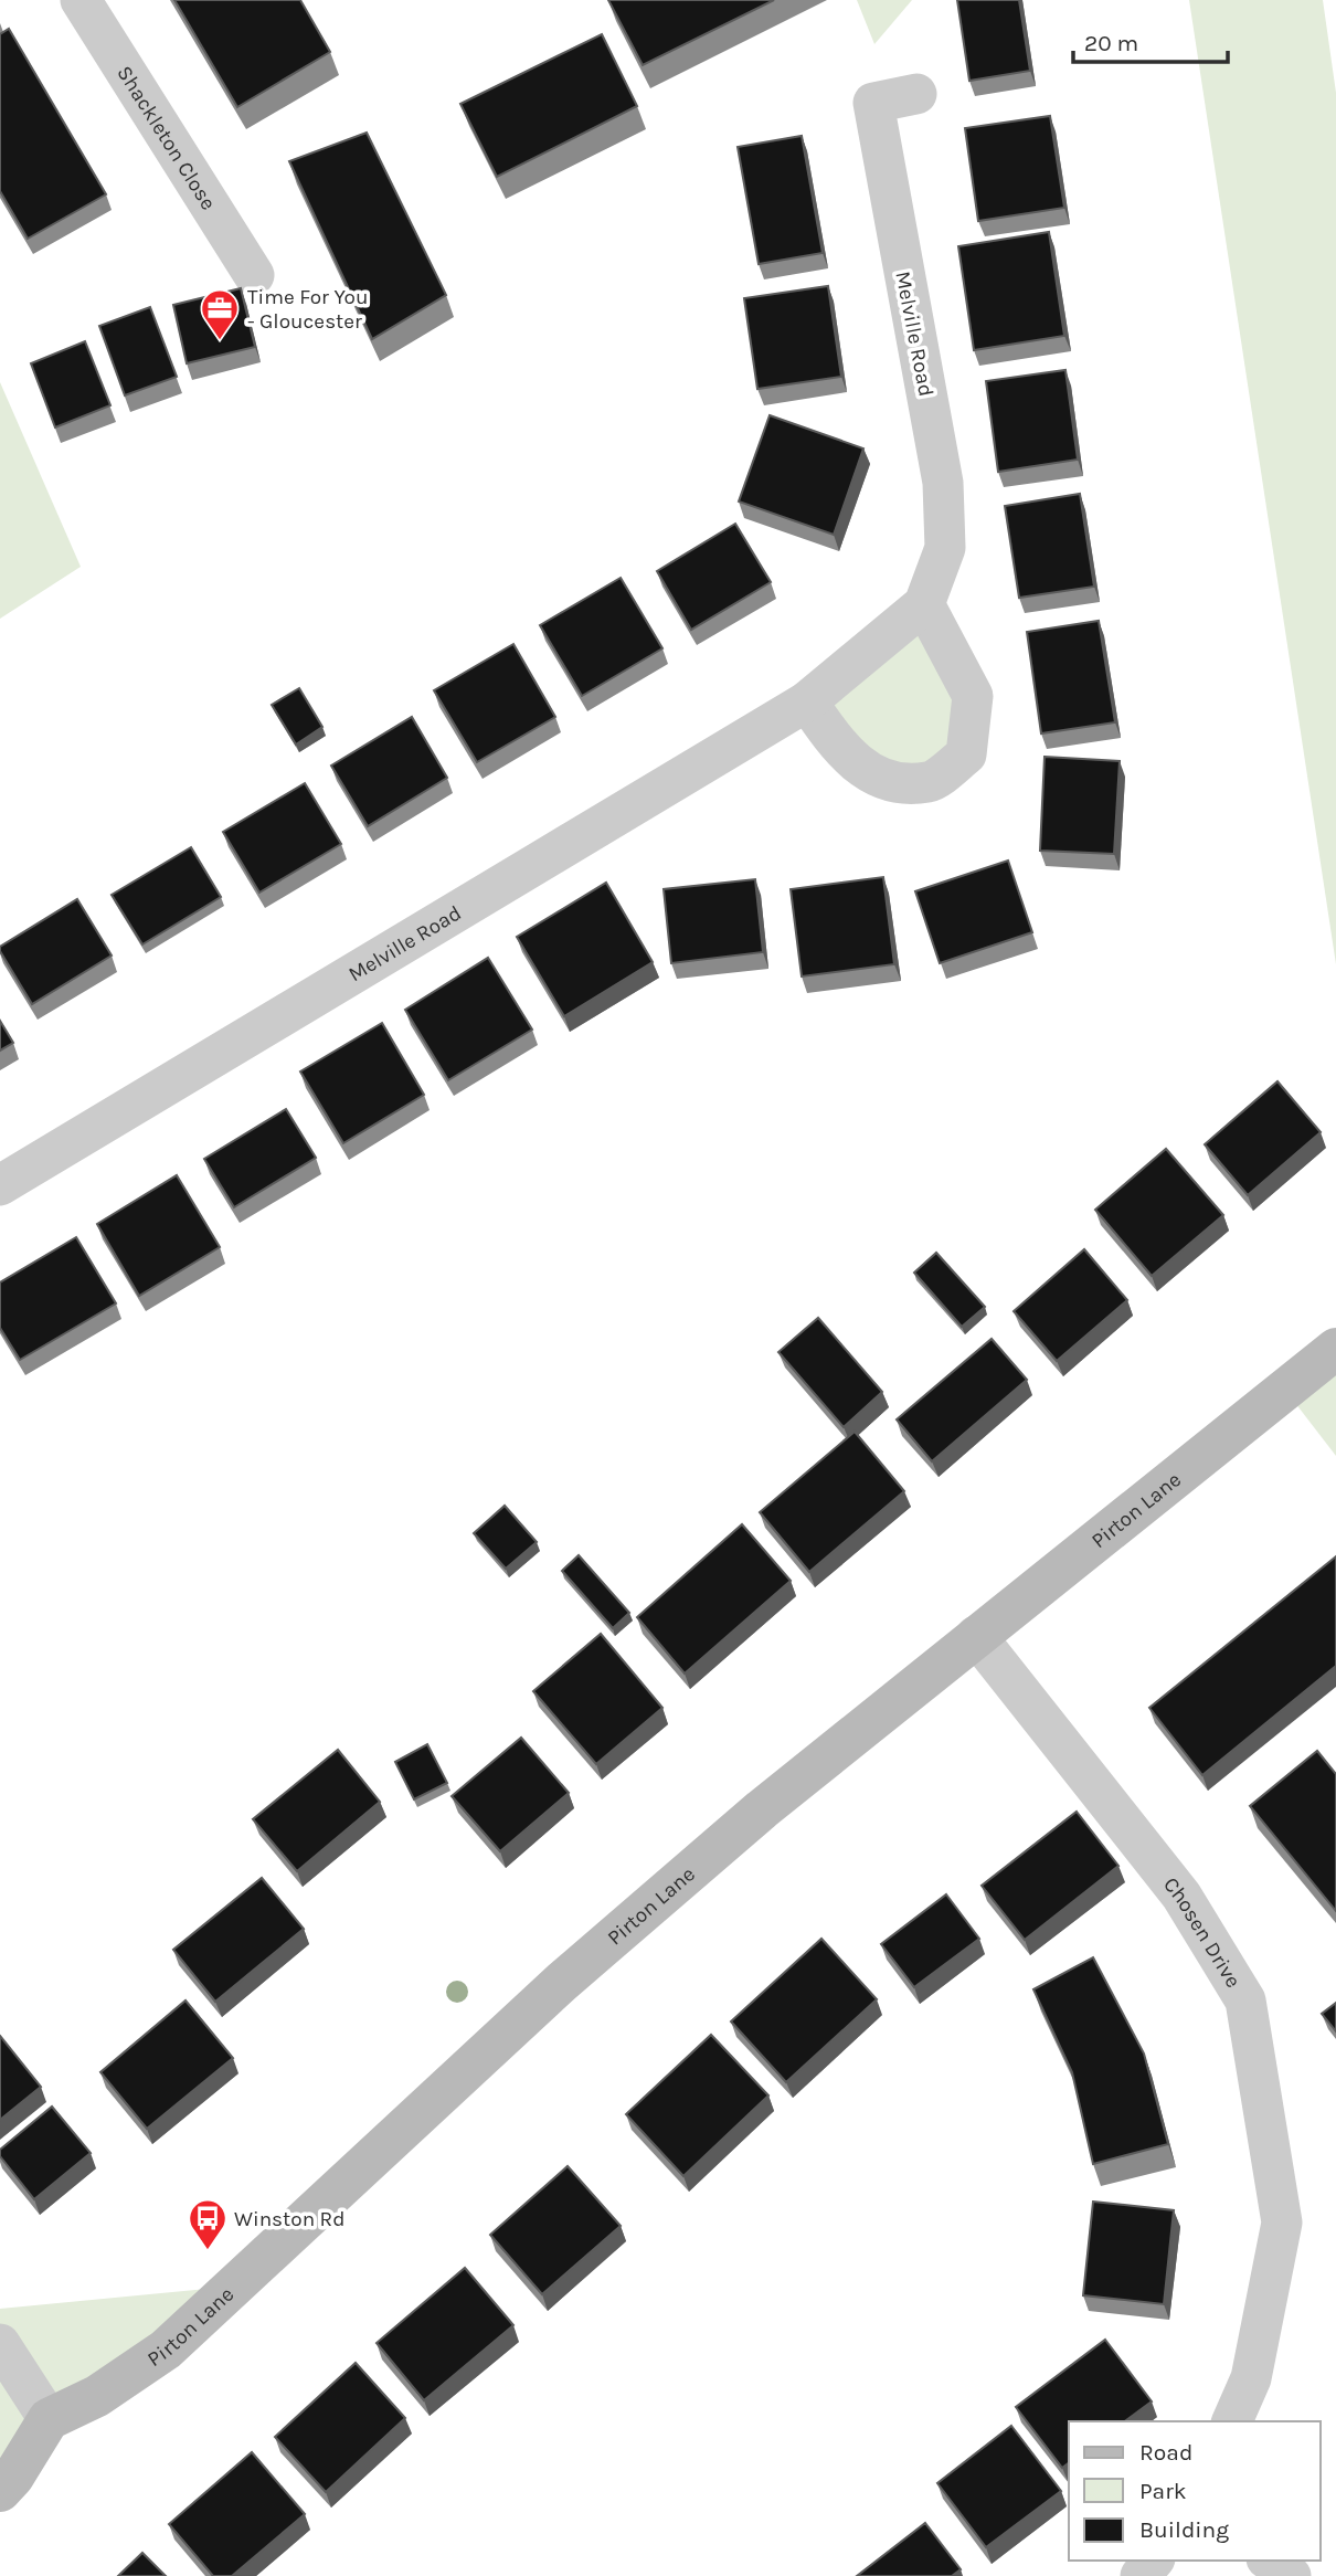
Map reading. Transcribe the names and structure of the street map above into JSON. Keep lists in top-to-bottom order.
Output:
{
  "streets": {
    "street": [
      "Shackleton Close",
      "Melville Road",
      "Pirton Lane",
      "Chosen Drive"
    ]
  },
  "crossings": [
    ["Pirton Lane", "Chosen Drive"]
  ],
  "places": {
    "office": ["Time For You - Gloucester"],
    "bus stop": ["Winston Rd"]
  },
  "legend": ["Road", "Park", "Building"],
  "scale_bar": "20 m"
}
